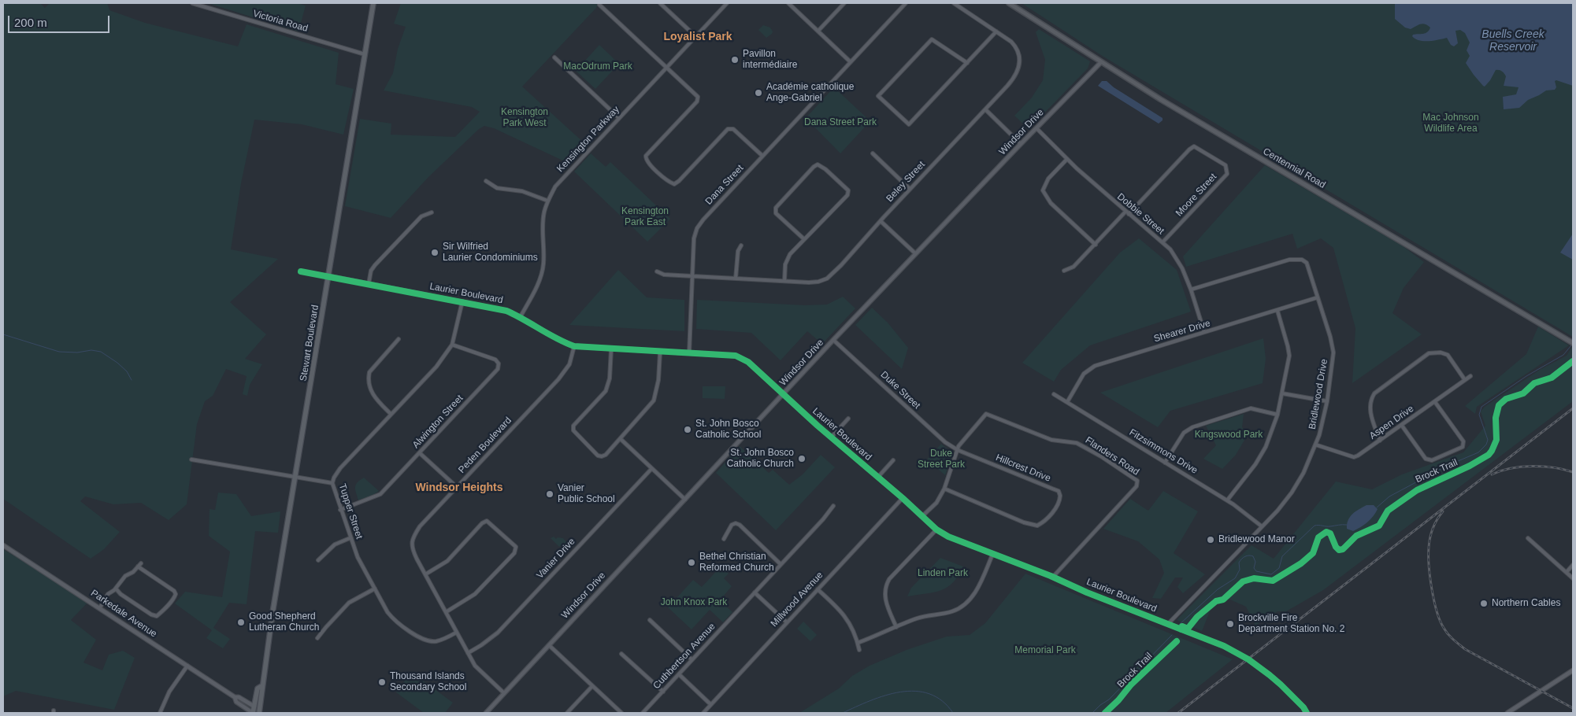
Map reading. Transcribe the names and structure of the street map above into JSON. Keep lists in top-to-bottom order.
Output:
{
  "streets": {
    "main road": ["Centennial Road", "Stewart Boulevard", "Parkedale Avenue"],
    "street": [
      "Victoria Road",
      "Windsor Drive",
      "Kensington Parkway",
      "Beley Street",
      "Dana Street",
      "Moore Street",
      "Dobbie Street",
      "Laurier Boulevard",
      "Shearer Drive",
      "Duke Street",
      "Bridlewood Drive",
      "Alwington Street",
      "Aspen Drive",
      "Peden Boulevard",
      "Fitzsimmons Drive",
      "Flanders Road",
      "Hillcrest Drive",
      "Tupper Street",
      "Vanier Drive",
      "Millwood Avenue",
      "Cuthbertson Avenue"
    ],
    "cycle path": ["Brock Trail"]
  },
  "crossings": [
    ["Victoria Road", "Stewart Boulevard"],
    ["Windsor Drive", "Centennial Road"],
    ["Windsor Drive", "Dobbie Street"],
    ["Windsor Drive", "Laurier Boulevard"],
    ["Windsor Drive", "Duke Street"],
    ["Windsor Drive", "Peden Boulevard"],
    ["Kensington Parkway", "Laurier Boulevard"],
    ["Beley Street", "Dana Street"],
    ["Dana Street", "Laurier Boulevard"],
    ["Moore Street", "Dobbie Street"],
    ["Dobbie Street", "Shearer Drive"],
    ["Dobbie Street", "Bridlewood Drive"],
    ["Laurier Boulevard", "Stewart Boulevard"],
    ["Laurier Boulevard", "Bridlewood Drive"],
    ["Laurier Boulevard", "Peden Boulevard"],
    ["Laurier Boulevard", "Flanders Road"],
    ["Laurier Boulevard", "Tupper Street"],
    ["Laurier Boulevard", "Millwood Avenue"],
    ["Shearer Drive", "Bridlewood Drive"],
    ["Shearer Drive", "Fitzsimmons Drive"],
    ["Stewart Boulevard", "Parkedale Avenue"],
    ["Duke Street", "Flanders Road"],
    ["Duke Street", "Hillcrest Drive"],
    ["Bridlewood Drive", "Aspen Drive"],
    ["Bridlewood Drive", "Fitzsimmons Drive"],
    ["Alwington Street", "Tupper Street"],
    ["Peden Boulevard", "Tupper Street"],
    ["Peden Boulevard", "Vanier Drive"],
    ["Flanders Road", "Hillcrest Drive"]
  ],
  "districts": ["Loyalist Park", "Windsor Heights"],
  "water": ["Buells Creek Reservoir"],
  "parks": [
    "MacOdrum Park",
    "Kensington Park West",
    "Mac Johnson Wildlife Area",
    "Dana Street Park",
    "Kensington Park East",
    "Kingswood Park",
    "Duke Street Park",
    "Linden Park",
    "John Knox Park",
    "Memorial Park"
  ],
  "places": [
    "Pavillon intermédiaire",
    "Académie catholique Ange-Gabriel",
    "Sir Wilfried Laurier Condominiums",
    "St. John Bosco Catholic School",
    "St. John Bosco Catholic Church",
    "Vanier Public School",
    "Bridlewood Manor",
    "Bethel Christian Reformed Church",
    "Northern Cables",
    "Good Shepherd Lutheran Church",
    "Brockville Fire Department Station No. 2",
    "Thousand Islands Secondary School"
  ],
  "scale_bar": "200 m"
}
